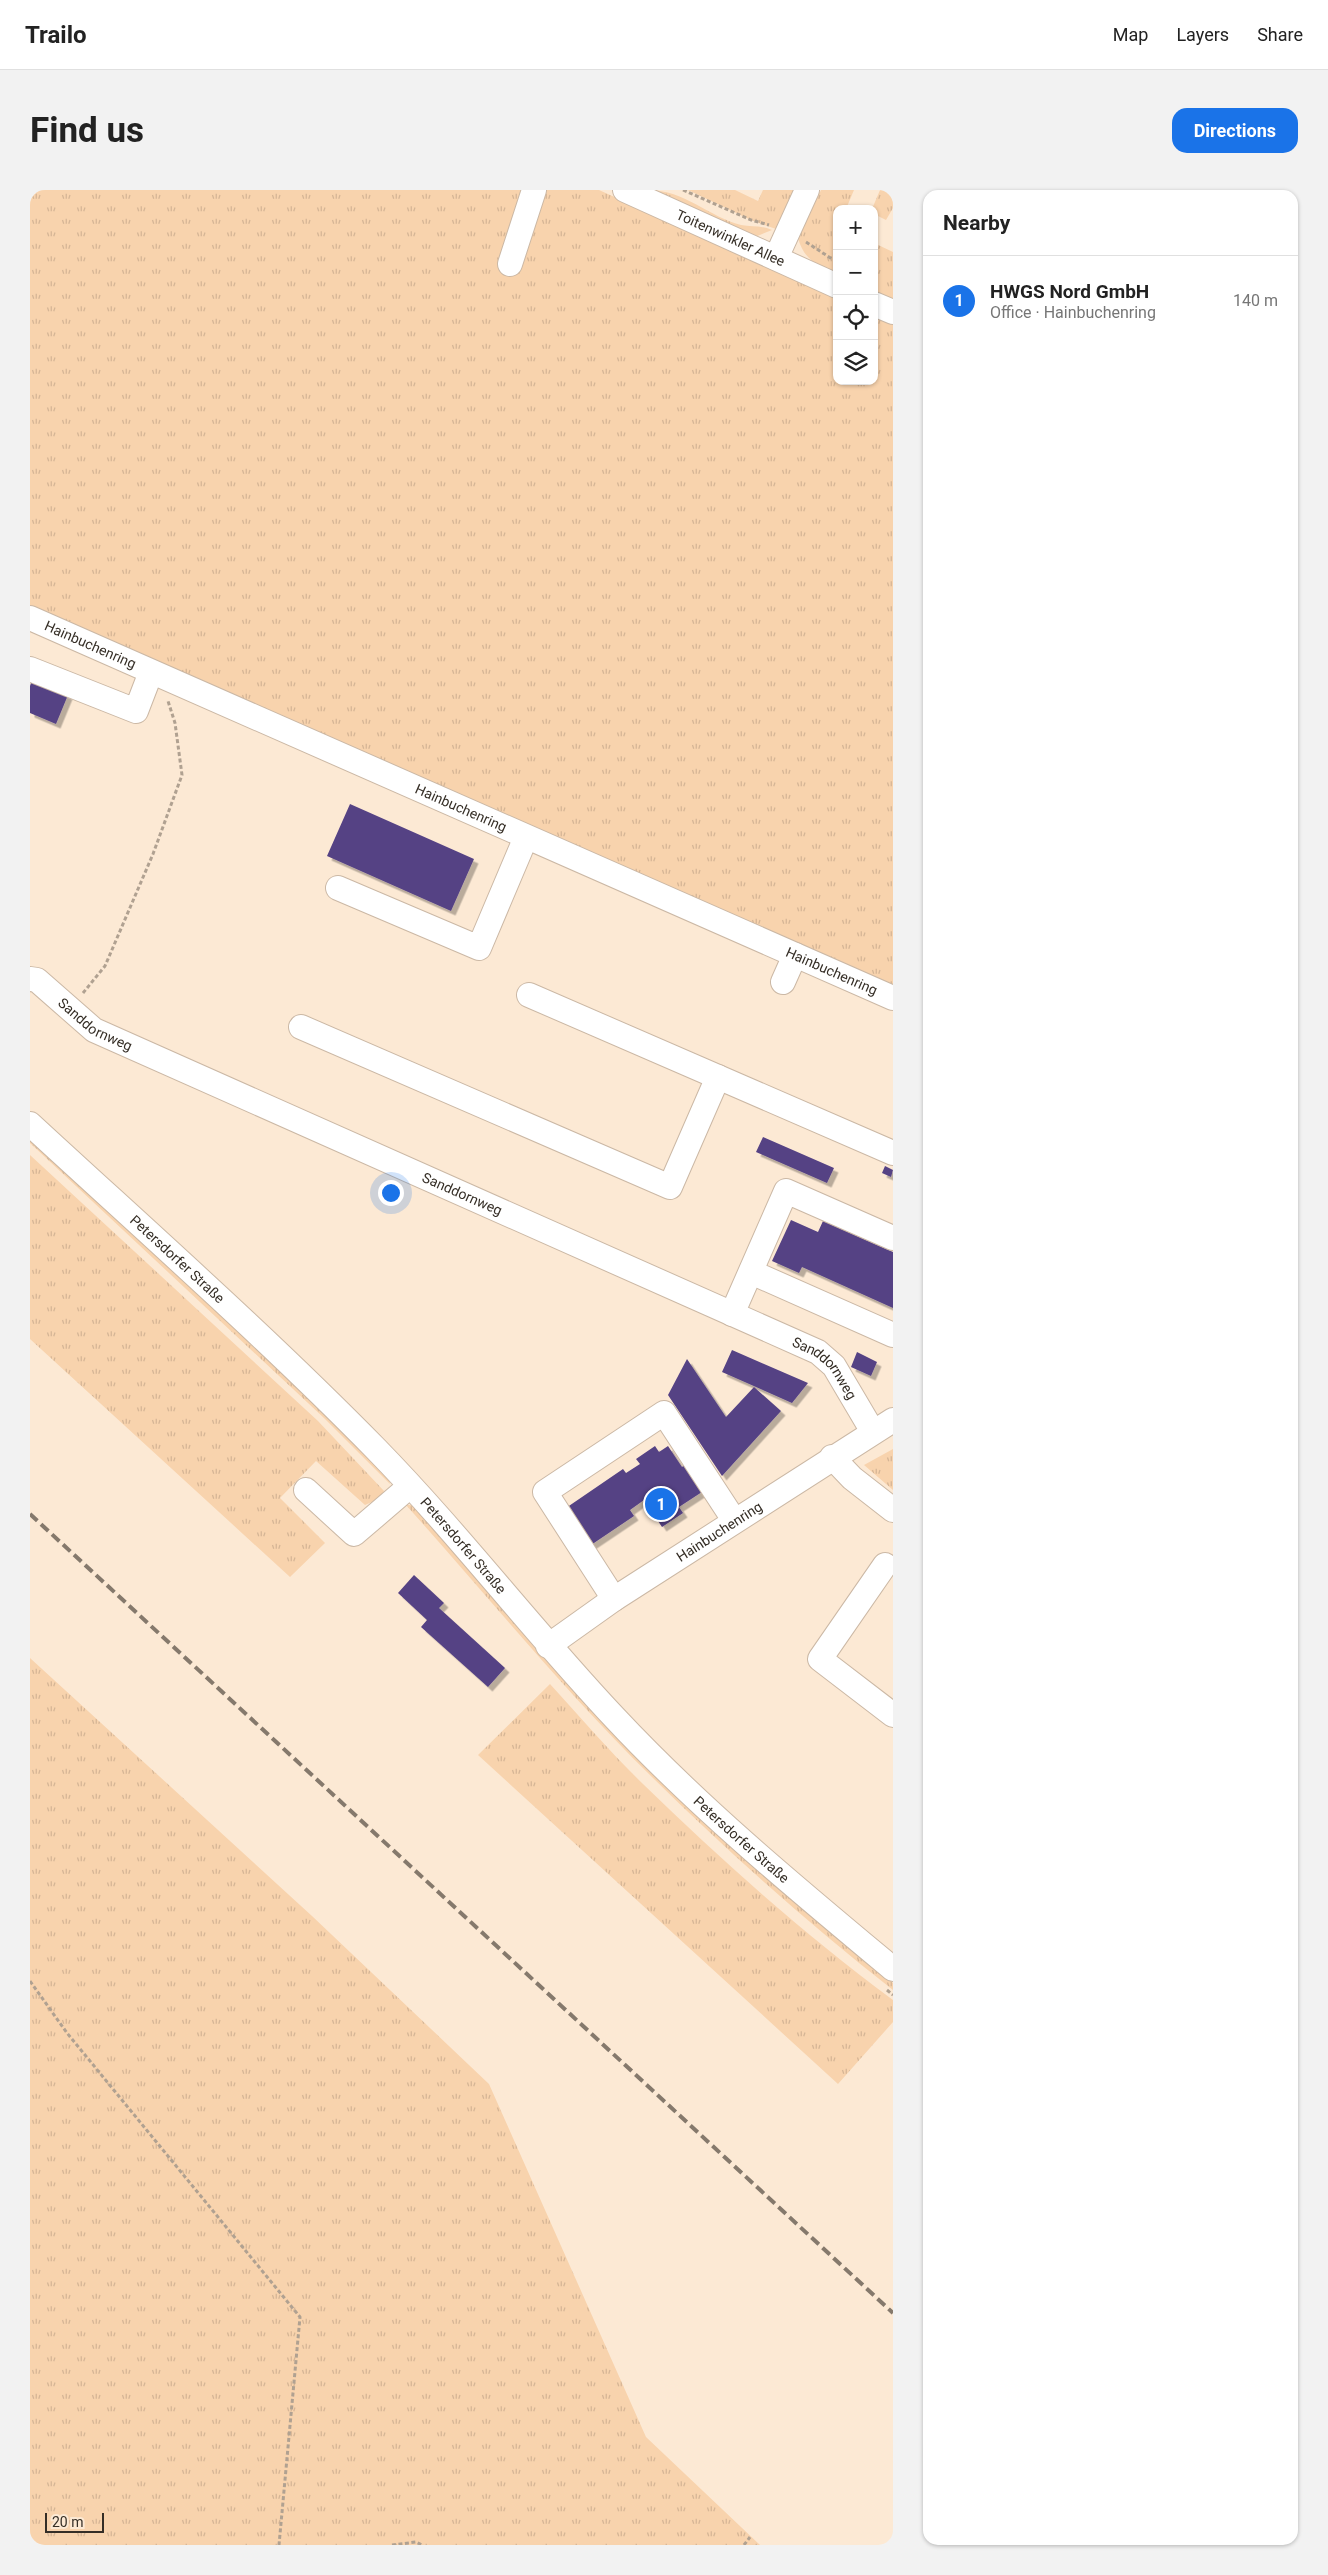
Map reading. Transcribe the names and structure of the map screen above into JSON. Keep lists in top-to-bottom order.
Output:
{
  "streets": {
    "street": [
      "Toitenwinkler Allee",
      "Hainbuchenring",
      "Sanddornweg",
      "Petersdorfer Straße"
    ]
  },
  "crossings": [
    ["Hainbuchenring", "Sanddornweg"],
    ["Hainbuchenring", "Petersdorfer Straße"]
  ],
  "scale_bar": "20 m",
  "page": {
    "header": "Trailo",
    "nav": ["Map", "Layers", "Share"],
    "buttons": "Directions",
    "title": "Find us",
    "heading": "Nearby",
    "map_buttons": ["+", "−"],
    "list": [
      {
        "mark": "1",
        "name": "HWGS Nord GmbH",
        "note": "Office · Hainbuchenring",
        "value": "140 m"
      }
    ],
    "pins": "1",
    "scale": "20 m"
  }
}
